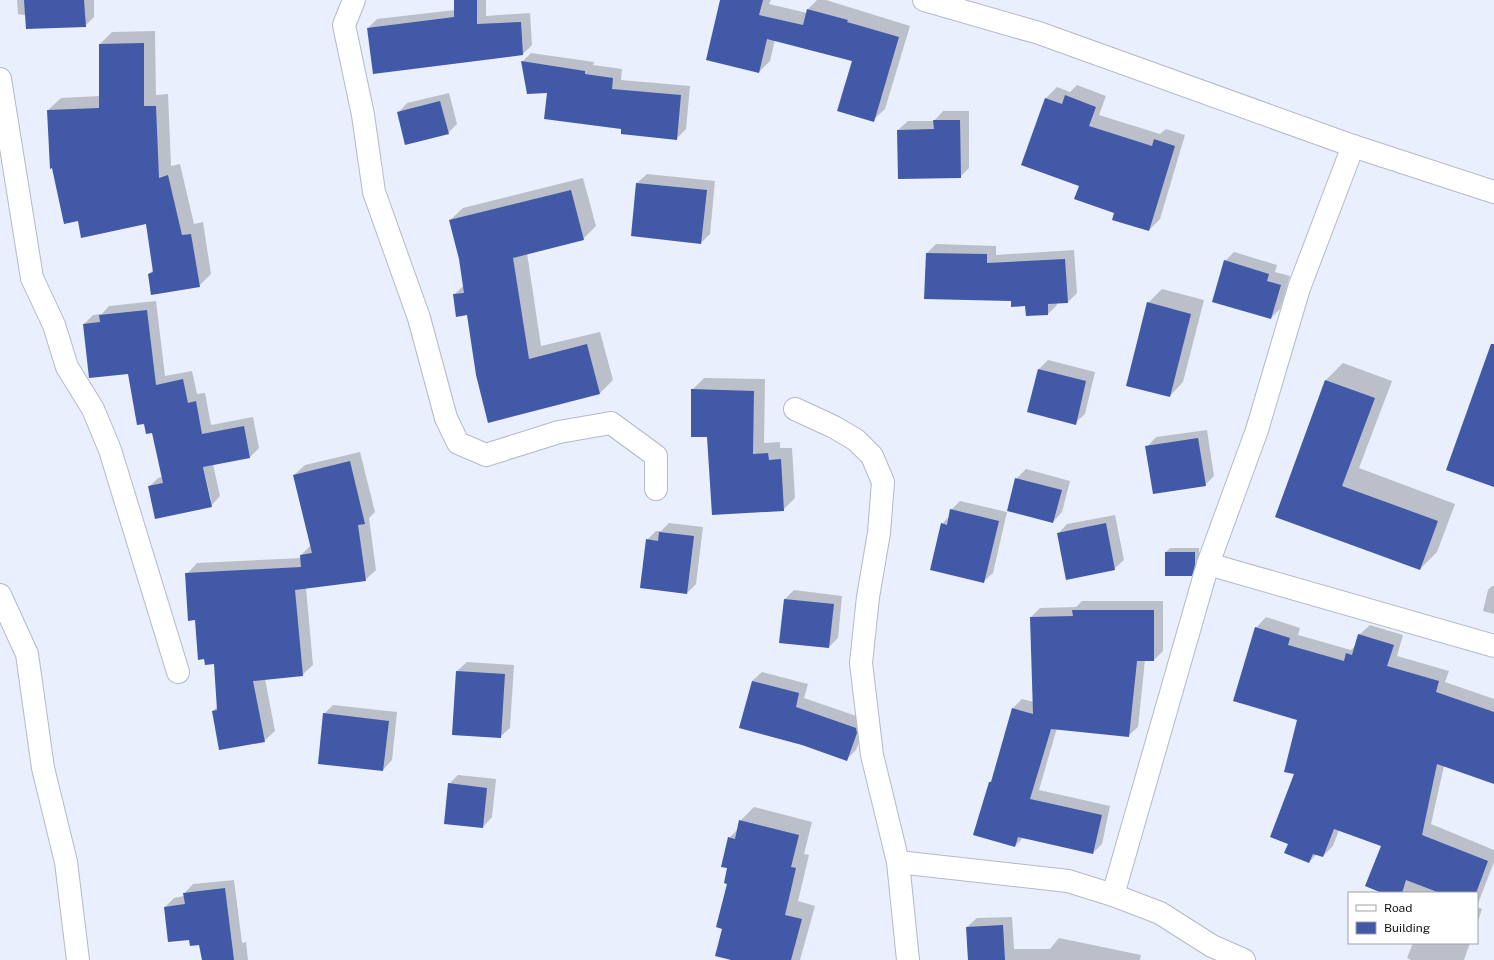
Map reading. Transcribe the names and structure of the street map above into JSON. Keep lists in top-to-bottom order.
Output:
{
  "legend": ["Road", "Building"]
}
